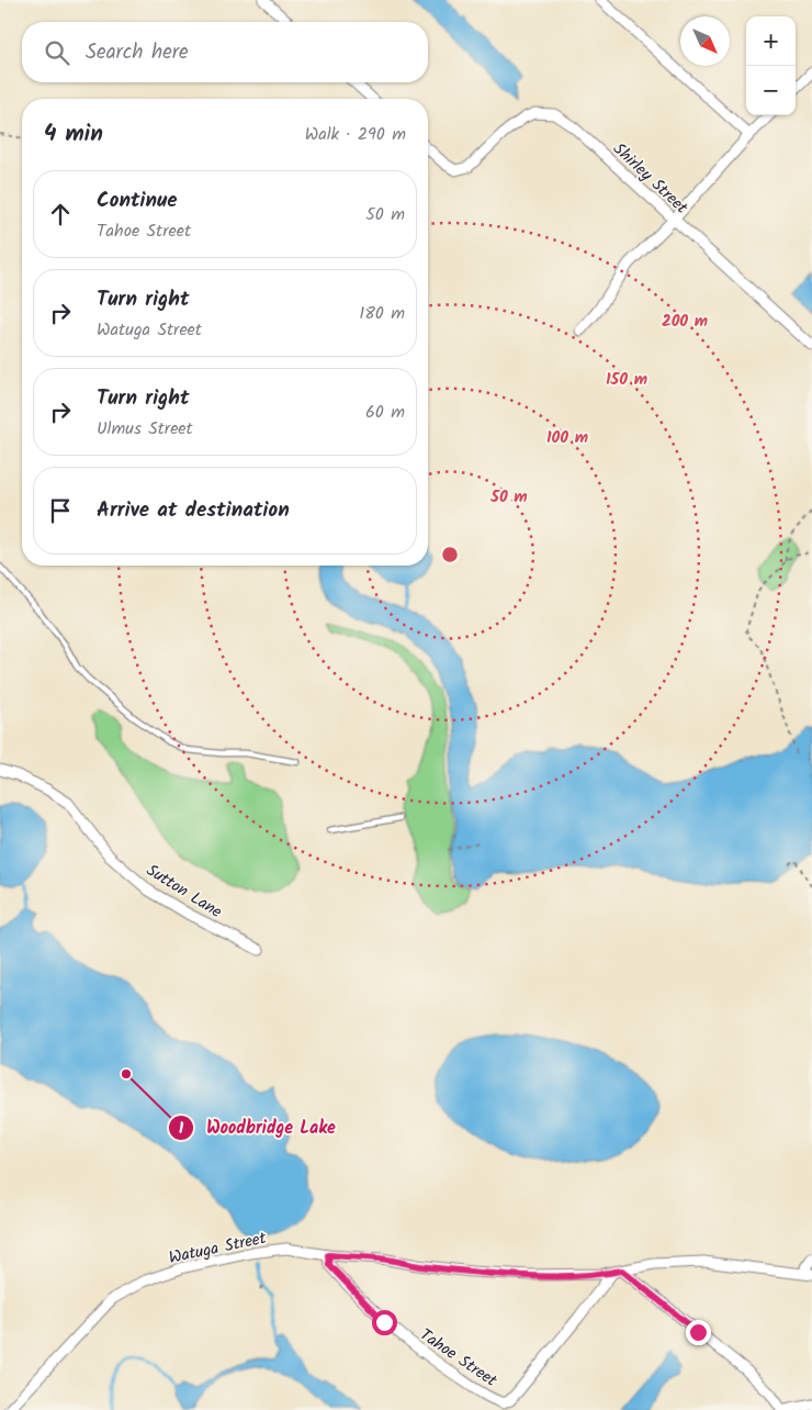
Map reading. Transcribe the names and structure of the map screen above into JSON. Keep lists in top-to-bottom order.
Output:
{
  "streets": {
    "street": [
      "Shirley Street",
      "Sutton Lane",
      "Watuga Street",
      "Tahoe Street"
    ]
  },
  "crossings": [
    ["Watuga Street", "Tahoe Street"]
  ],
  "places": ["Woodbridge Lake"],
  "north": "bottom right",
  "page": {
    "map_buttons": ["+", "−"],
    "search": "Search here",
    "heading": ["4 min", "Walk · 290 m"],
    "list": [
      ["Continue", "Tahoe Street", "50 m"],
      ["Turn right", "Watuga Street", "180 m"],
      ["Turn right", "Ulmus Street", "60 m"],
      "Arrive at destination"
    ]
  },
  "rings": [
    "200 m",
    "150 m",
    "100 m",
    "50 m"
  ]
}
